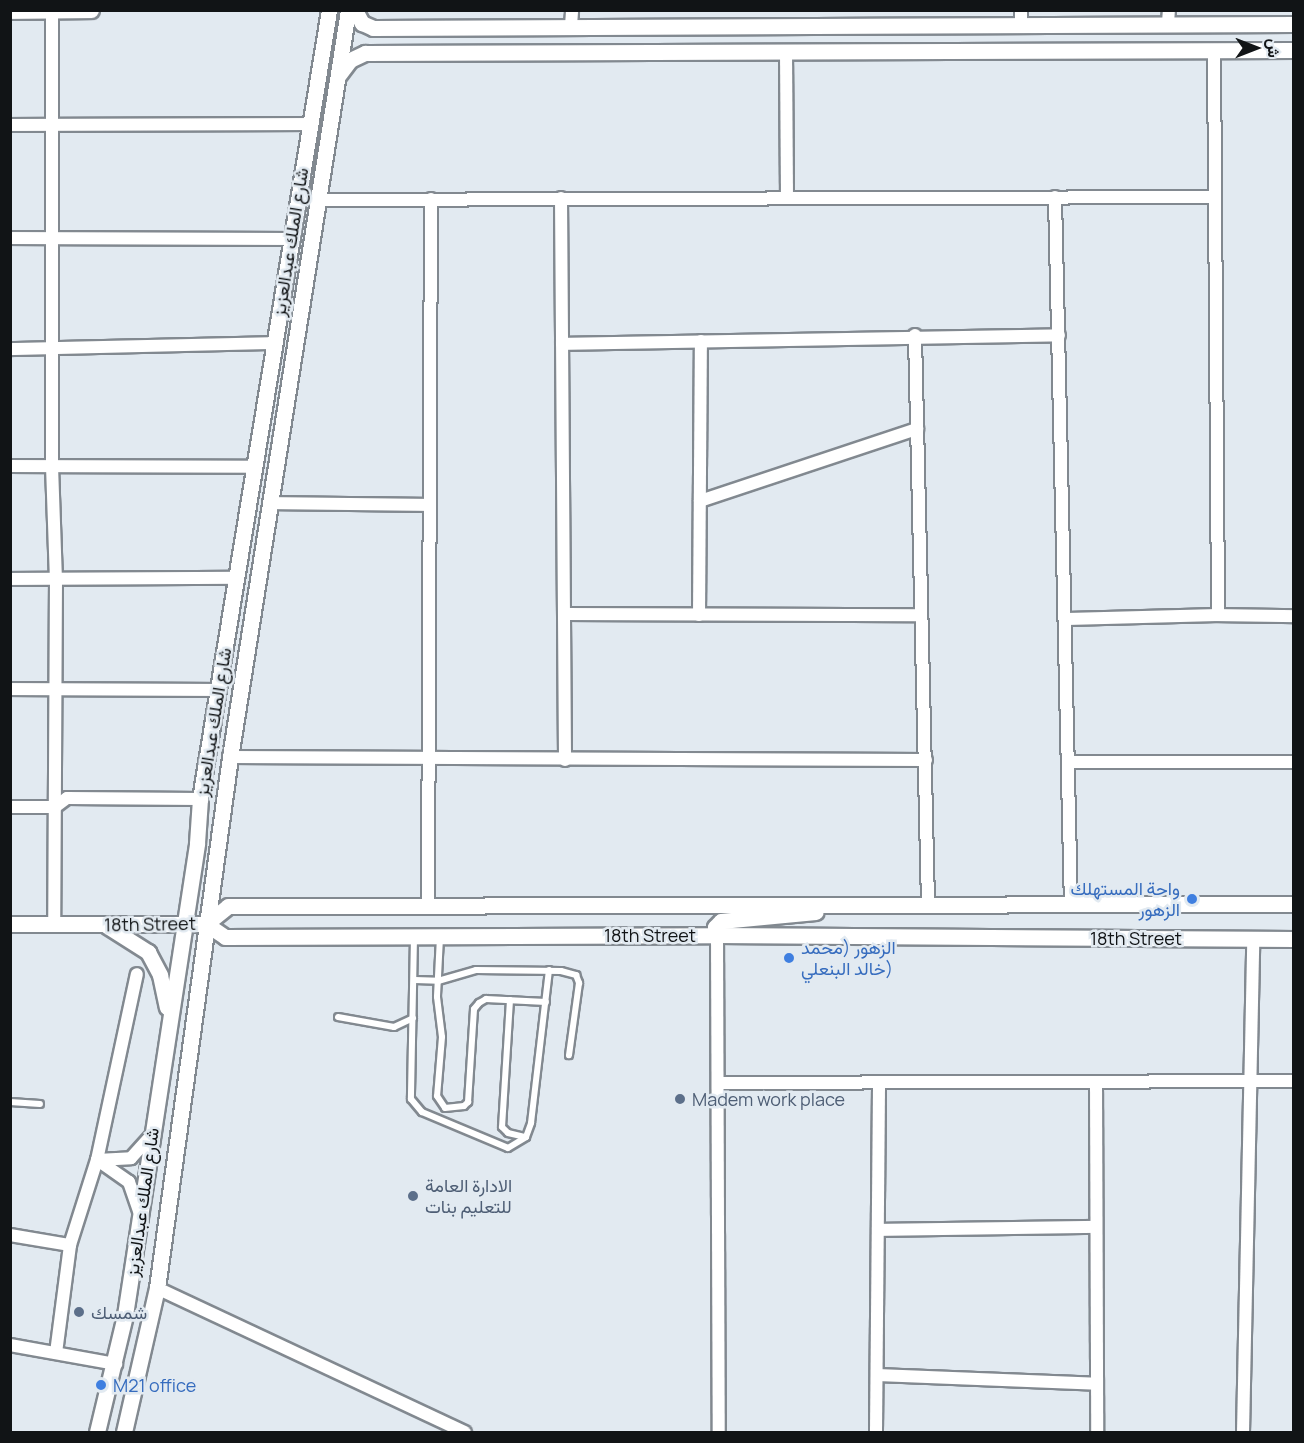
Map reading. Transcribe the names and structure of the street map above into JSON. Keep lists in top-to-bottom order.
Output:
{
  "streets": {
    "street": ["شارع الملك عبدالعزيز", "18th Street"]
  },
  "crossings": [
    ["شارع الملك عبدالعزيز", "18th Street"]
  ],
  "places": [
    "واحة المستهلك الزهور",
    "الزهور (محمد خالد البنعلي)",
    "Madem work place",
    "الادارة العامة للتعليم بنات",
    "شمسك",
    "M21 office"
  ],
  "north": "right"
}
